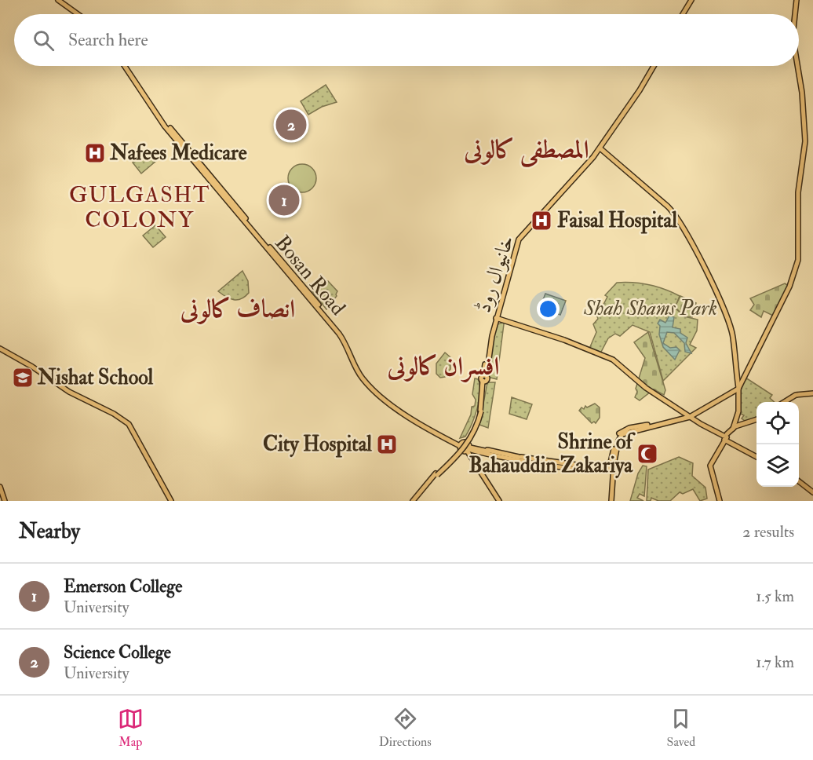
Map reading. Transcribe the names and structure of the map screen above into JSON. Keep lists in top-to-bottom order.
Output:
{
  "streets": {
    "main road": ["خانیوال روڈ", "Bosan Road"]
  },
  "districts": [
    "المصطفی کالونی",
    "GULGASHT COLONY",
    "انصاف کالونی",
    "افسران کالونی"
  ],
  "parks": ["Shah Shams Park"],
  "places": {
    "hospital": ["Nafees Medicare", "Faisal Hospital", "City Hospital"],
    "school or university": ["Nishat School"],
    "mosque": ["Shrine of Bahauddin Zakariya"]
  },
  "page": {
    "search": "Search here",
    "pins": ["2", "1"],
    "heading": ["Nearby", "2 results"],
    "list": [
      {
        "mark": "1",
        "name": "Emerson College",
        "note": "University",
        "value": "1.5 km"
      },
      {
        "mark": "2",
        "name": "Science College",
        "note": "University",
        "value": "1.7 km"
      }
    ],
    "nav": ["Map", "Directions", "Saved"]
  }
}
